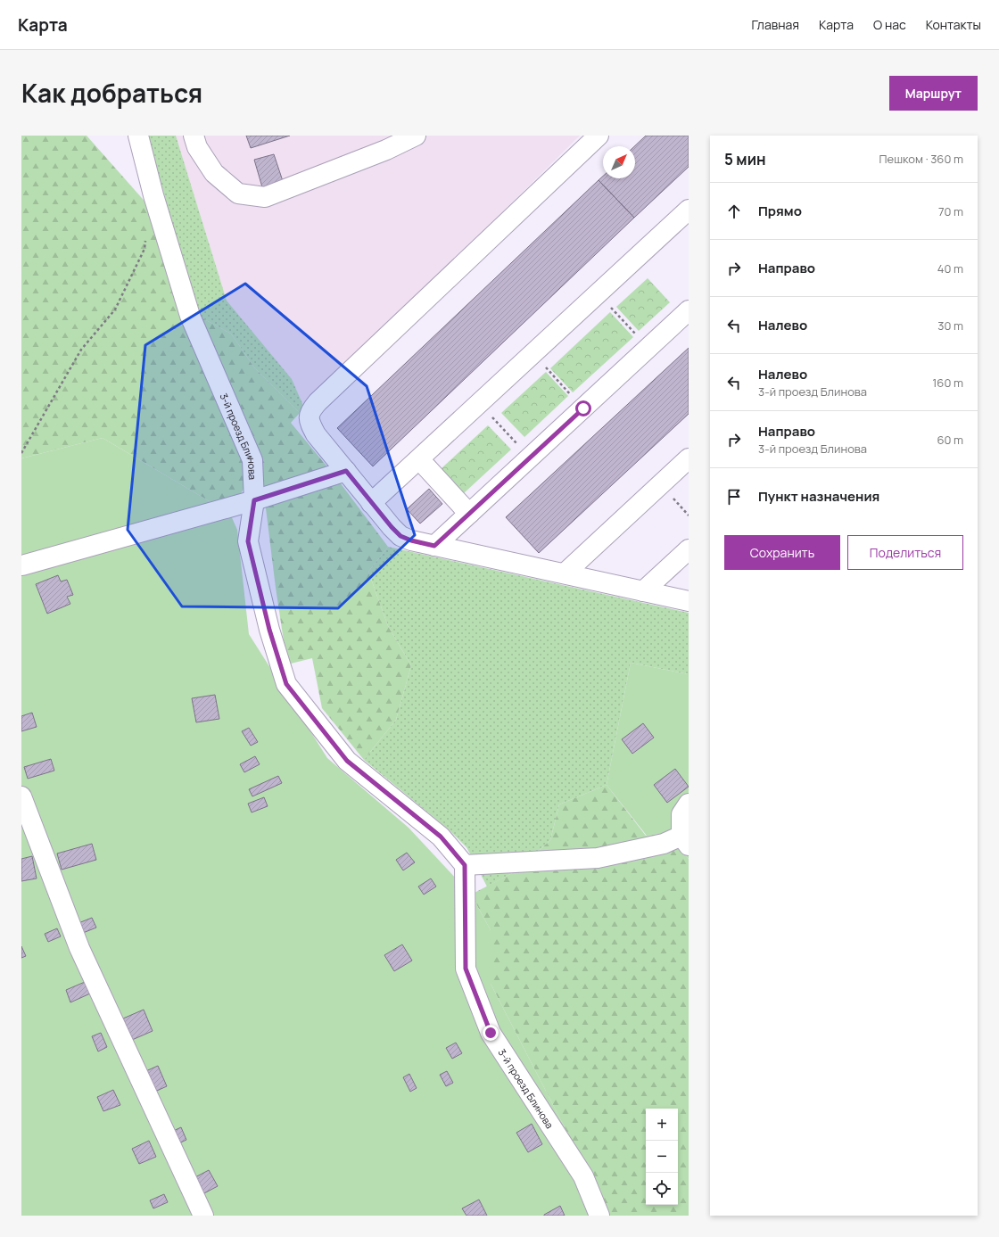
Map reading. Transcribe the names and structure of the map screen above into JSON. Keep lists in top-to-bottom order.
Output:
{
  "streets": {
    "street": ["3-й проезд Блинова"]
  },
  "north": "top right",
  "page": {
    "header": "Карта",
    "nav": [
      "Главная",
      "Карта",
      "О нас",
      "Контакты"
    ],
    "title": "Как добраться",
    "buttons": [
      "Маршрут",
      ["Сохранить", "Поделиться"]
    ],
    "heading": ["5 мин", "Пешком · 360 m"],
    "list": [
      ["Прямо", "70 m"],
      ["Направо", "40 m"],
      ["Налево", "30 m"],
      ["Налево", "3-й проезд Блинова", "160 m"],
      ["Направо", "3-й проезд Блинова", "60 m"],
      "Пункт назначения"
    ],
    "map_buttons": ["+", "−"]
  }
}
